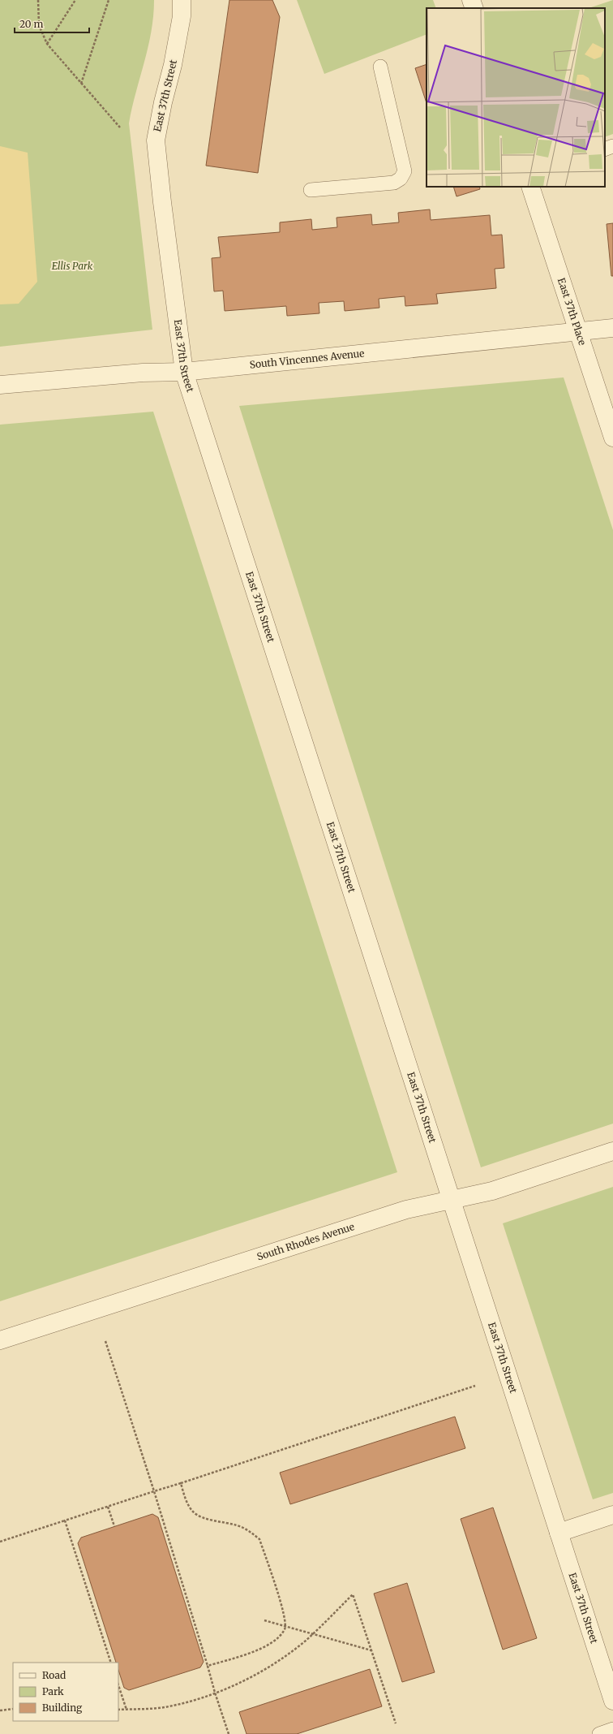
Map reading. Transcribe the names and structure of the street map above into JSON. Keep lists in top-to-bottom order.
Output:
{
  "streets": {
    "street": [
      "East 37th Street",
      "East 37th Place",
      "South Vincennes Avenue",
      "South Rhodes Avenue"
    ]
  },
  "crossings": [
    ["East 37th Street", "South Vincennes Avenue"],
    ["East 37th Street", "South Rhodes Avenue"],
    ["East 37th Place", "South Vincennes Avenue"]
  ],
  "parks": ["Ellis Park"],
  "legend": ["Road", "Park", "Building"],
  "scale_bar": "20 m"
}
